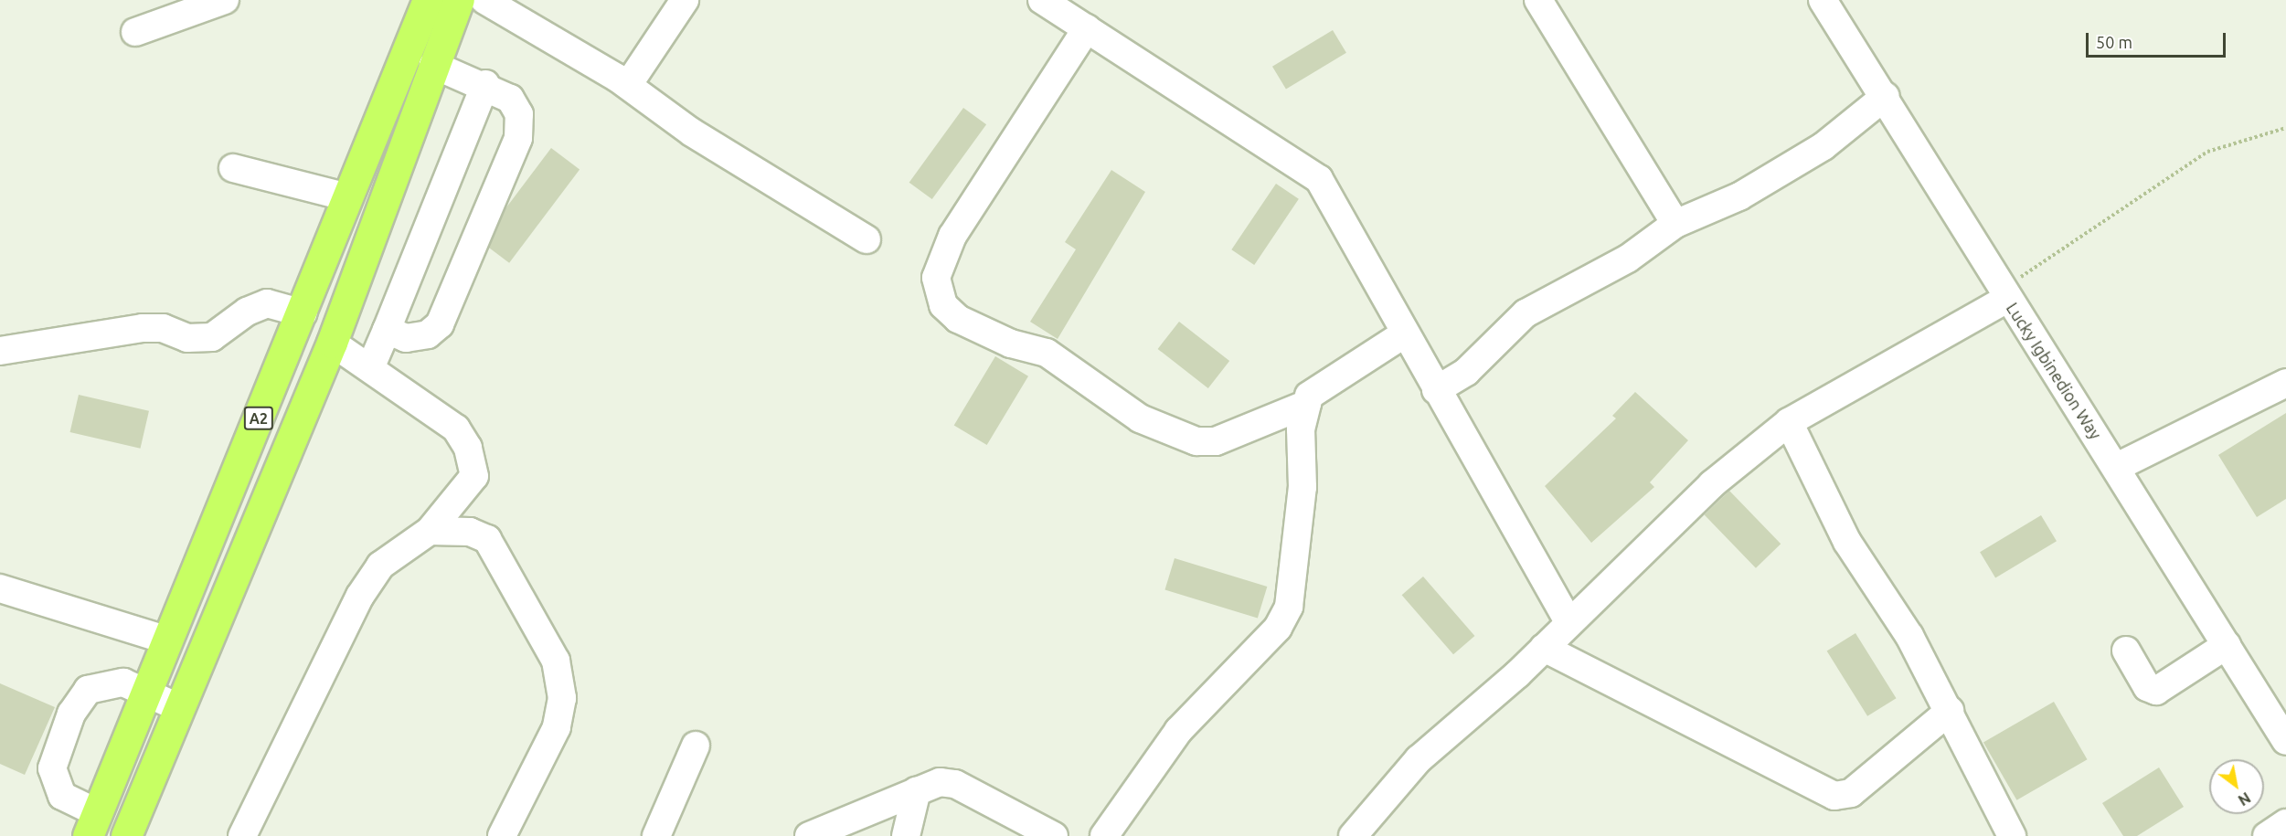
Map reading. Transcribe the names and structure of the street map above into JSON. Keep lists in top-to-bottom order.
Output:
{
  "streets": {
    "highway": ["A2"],
    "street": ["Lucky Igbinedion Way"]
  },
  "scale_bar": "50 m",
  "north": "bottom right"
}
